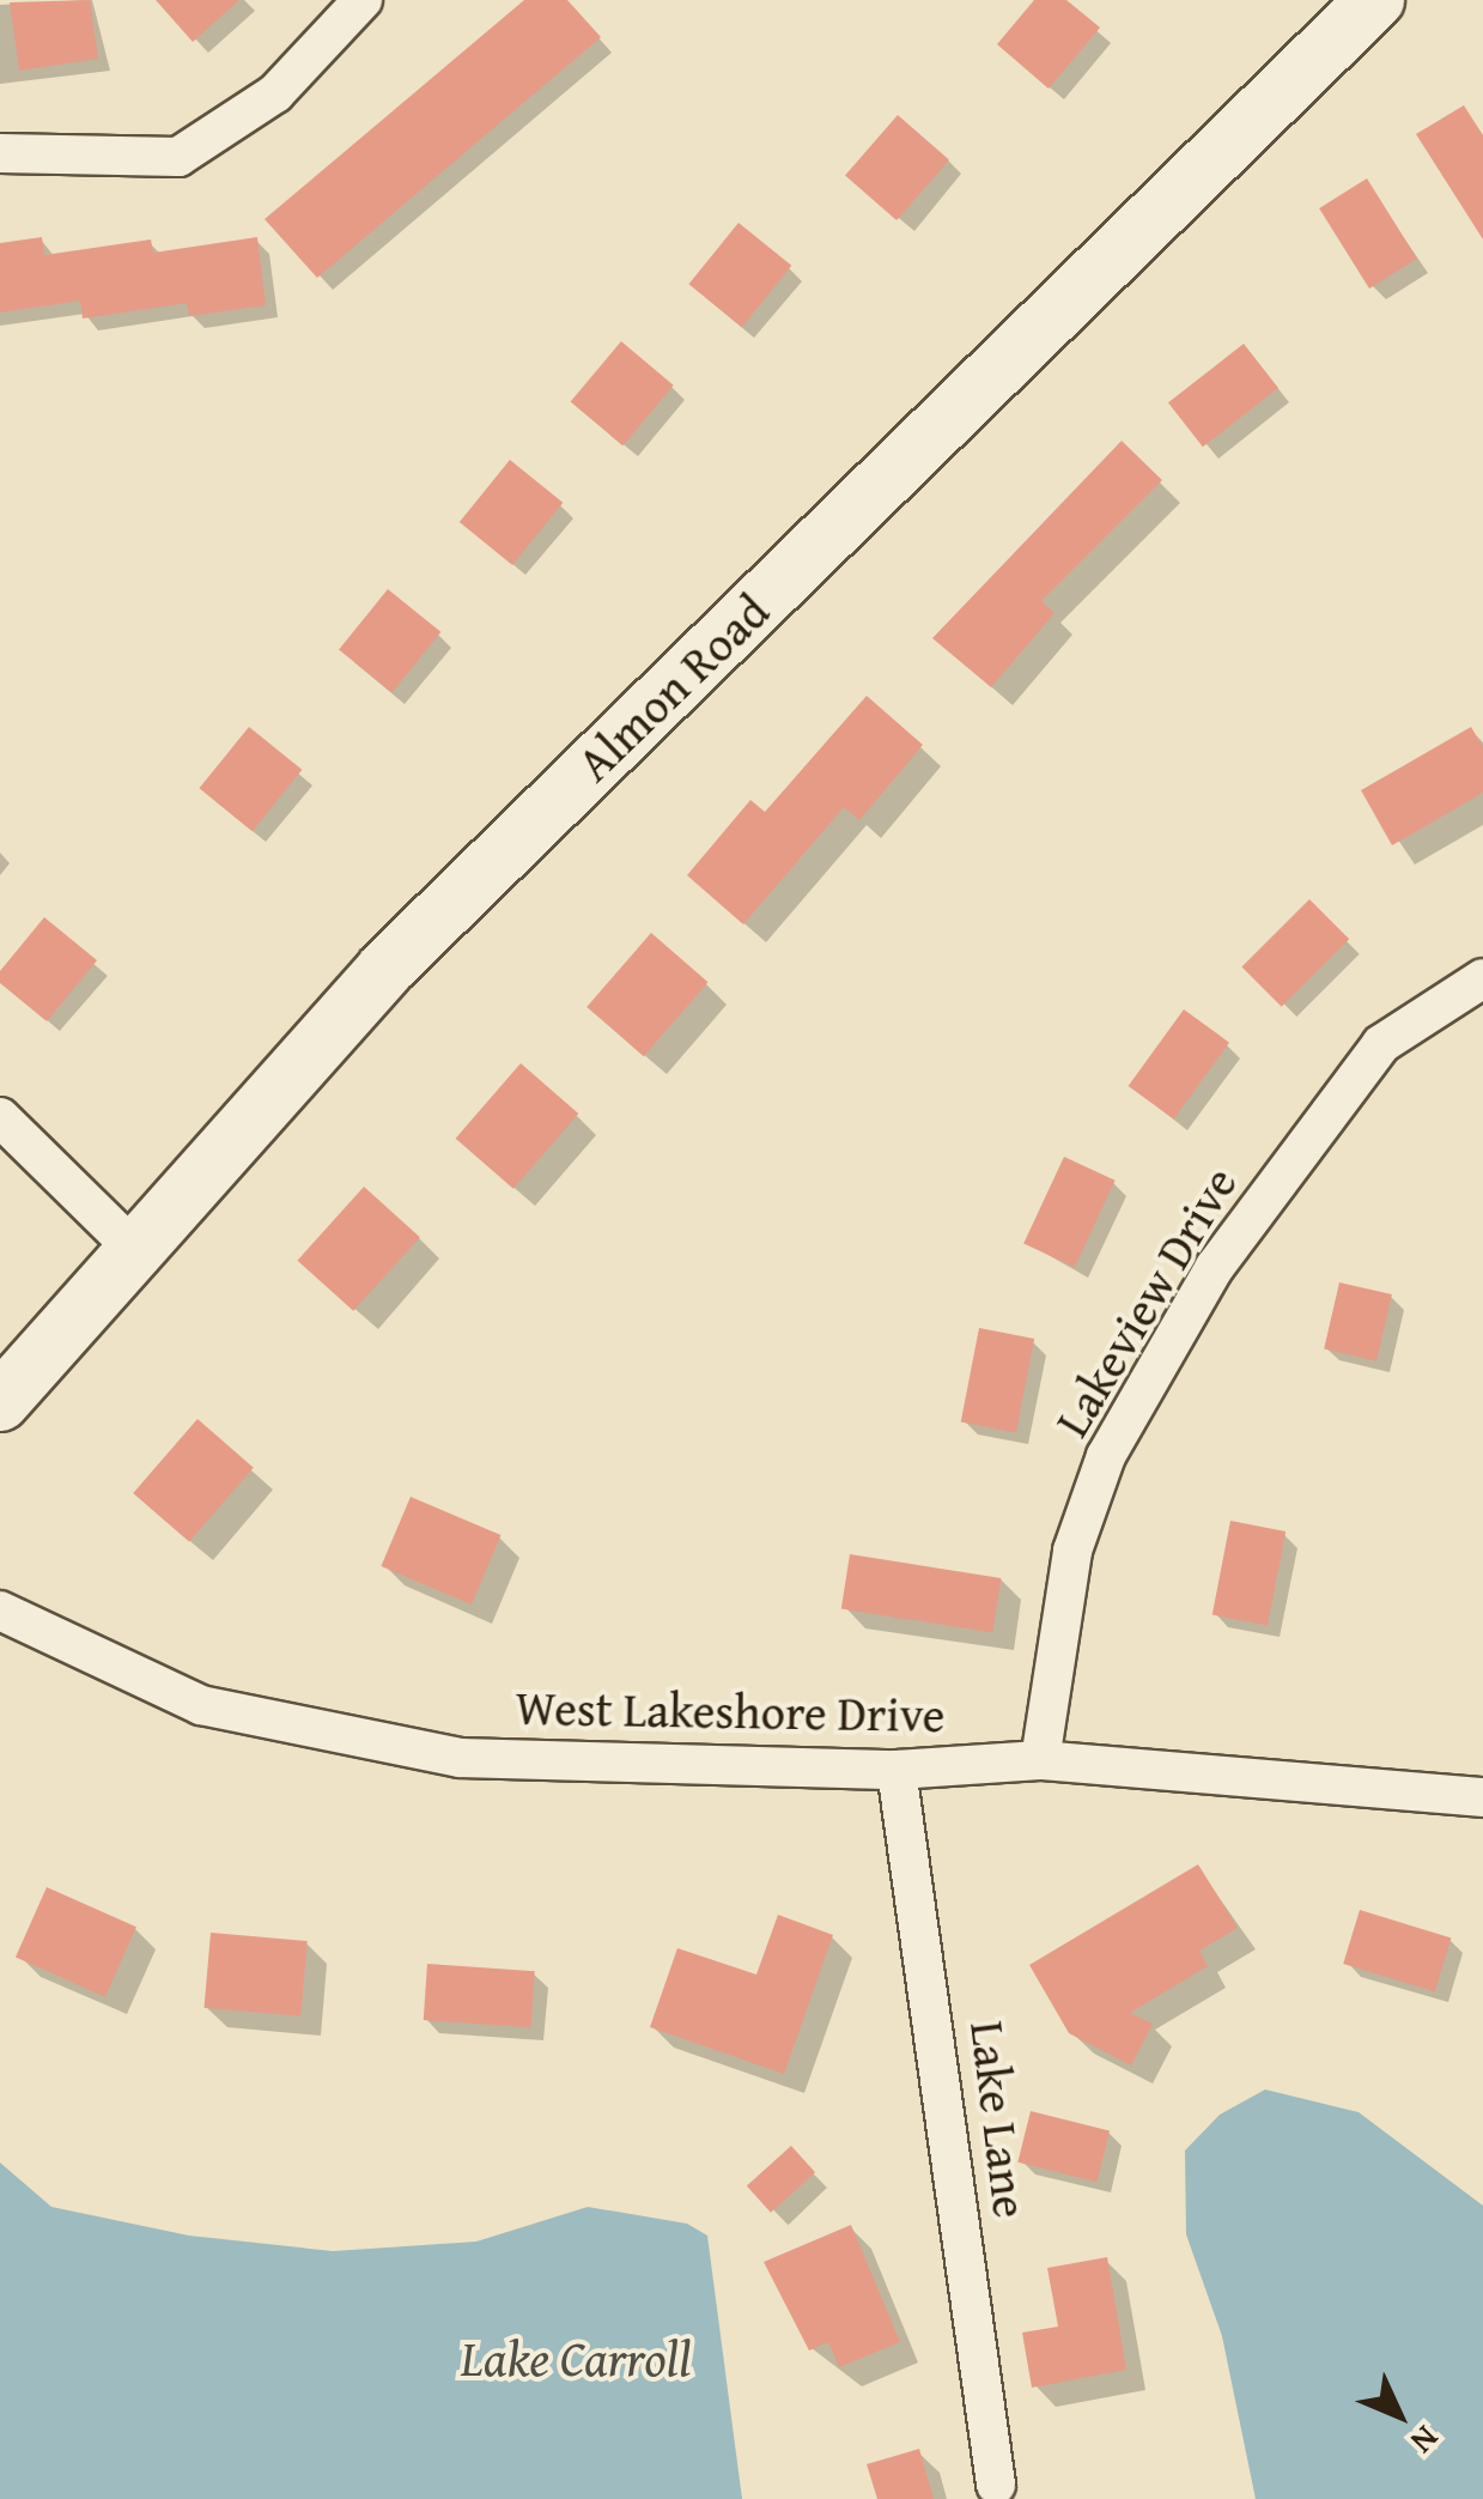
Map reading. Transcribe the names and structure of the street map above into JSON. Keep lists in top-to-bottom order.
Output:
{
  "streets": {
    "street": [
      "Almon Road",
      "Lakeview Drive",
      "West Lakeshore Drive",
      "Lake Lane"
    ]
  },
  "crossings": [
    ["Lakeview Drive", "West Lakeshore Drive"],
    ["West Lakeshore Drive", "Lake Lane"]
  ],
  "water": ["Lake Carroll"],
  "north": "bottom right"
}
